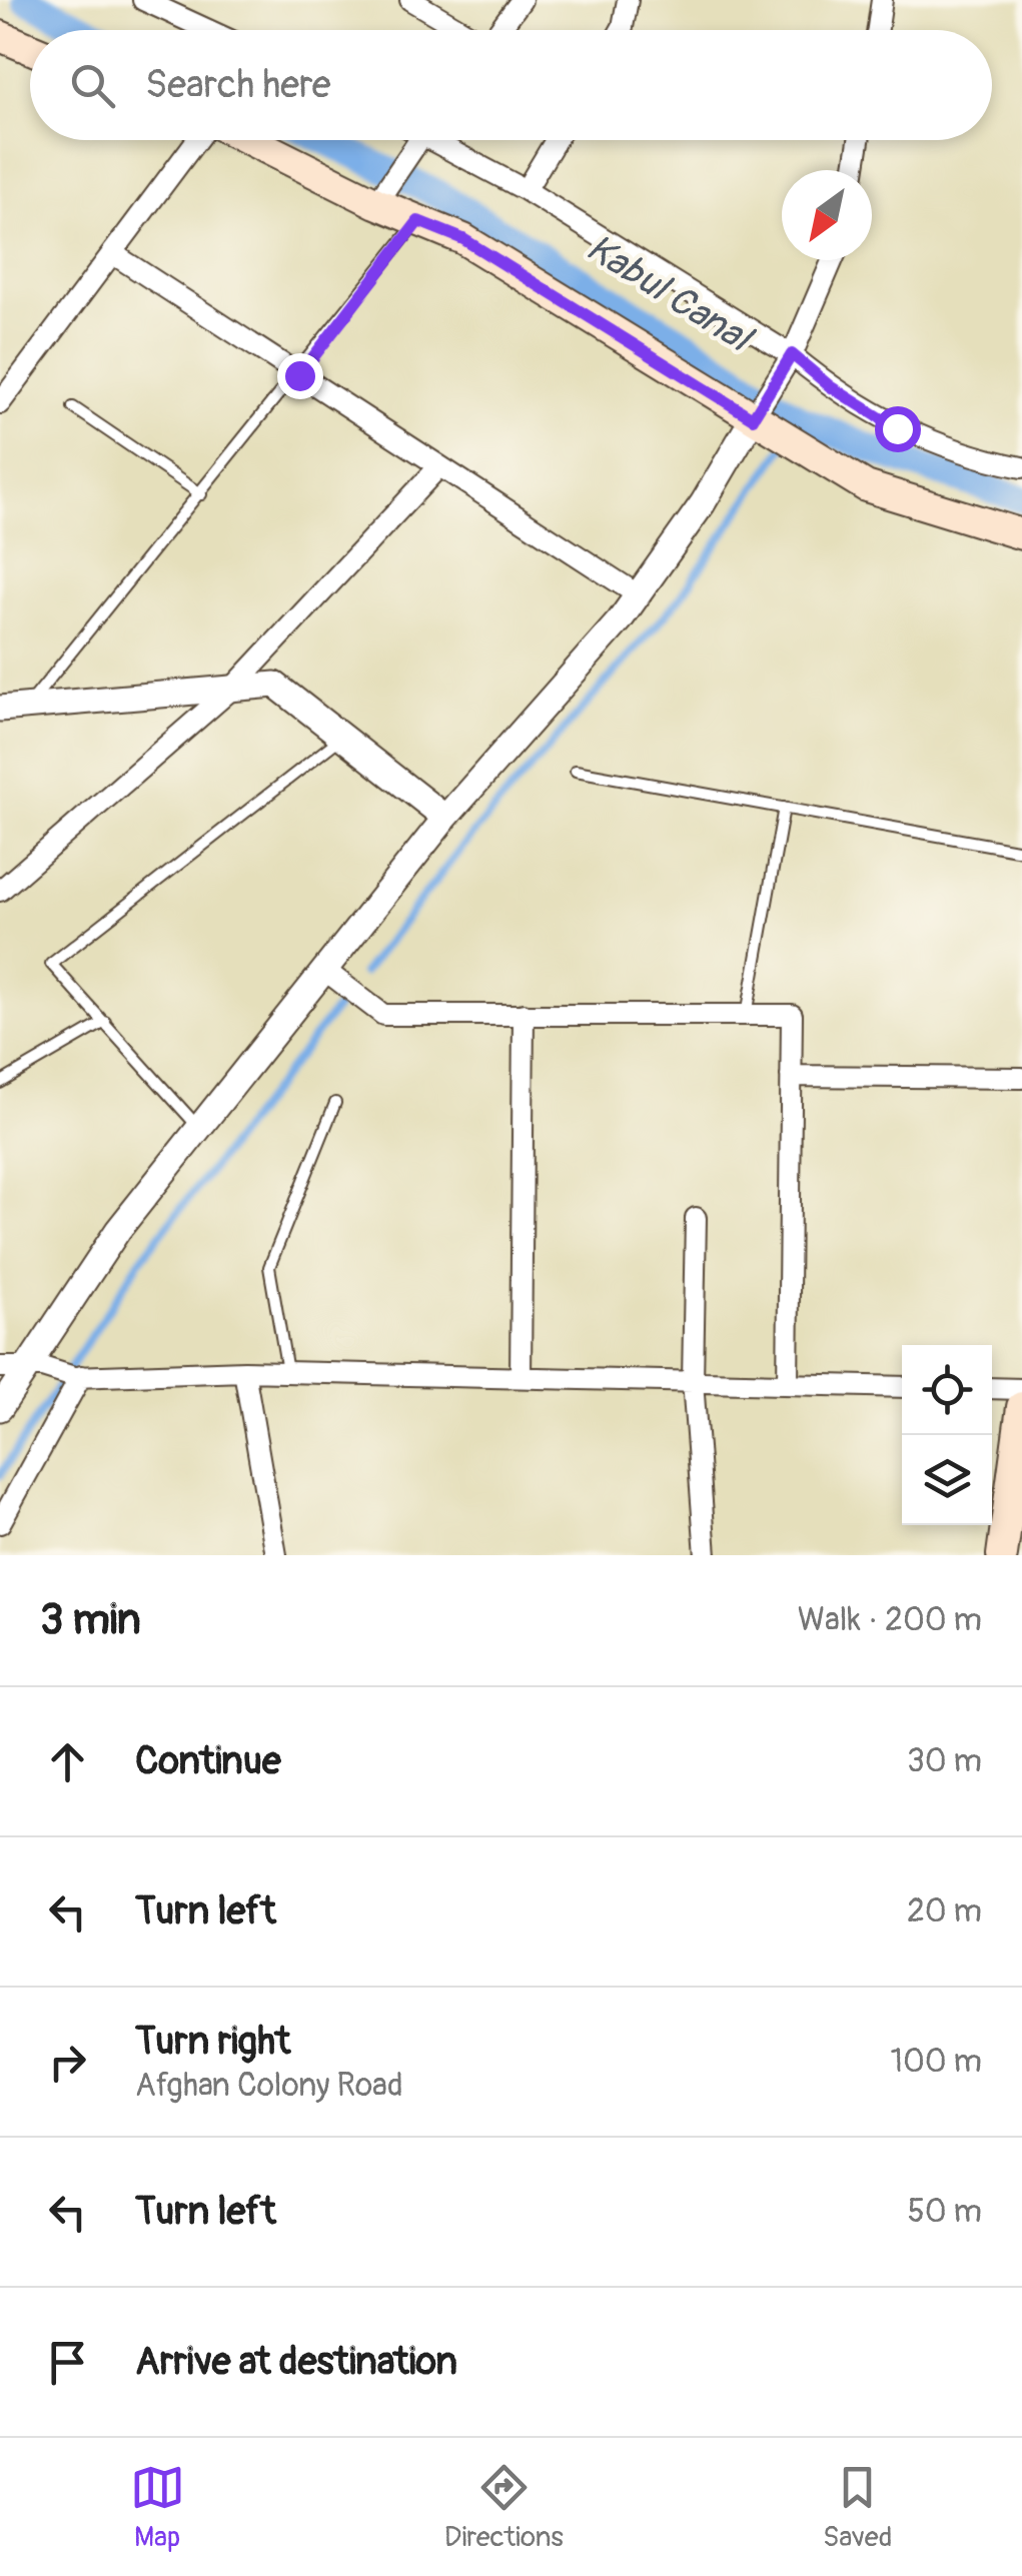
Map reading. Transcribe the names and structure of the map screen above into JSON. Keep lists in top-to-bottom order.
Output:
{
  "water": ["Kabul Canal"],
  "north": "bottom left",
  "page": {
    "search": "Search here",
    "heading": ["3 min", "Walk · 200 m"],
    "list": [
      ["Continue", "30 m"],
      ["Turn left", "20 m"],
      ["Turn right", "Afghan Colony Road", "100 m"],
      ["Turn left", "50 m"],
      "Arrive at destination"
    ],
    "nav": ["Map", "Directions", "Saved"]
  }
}
